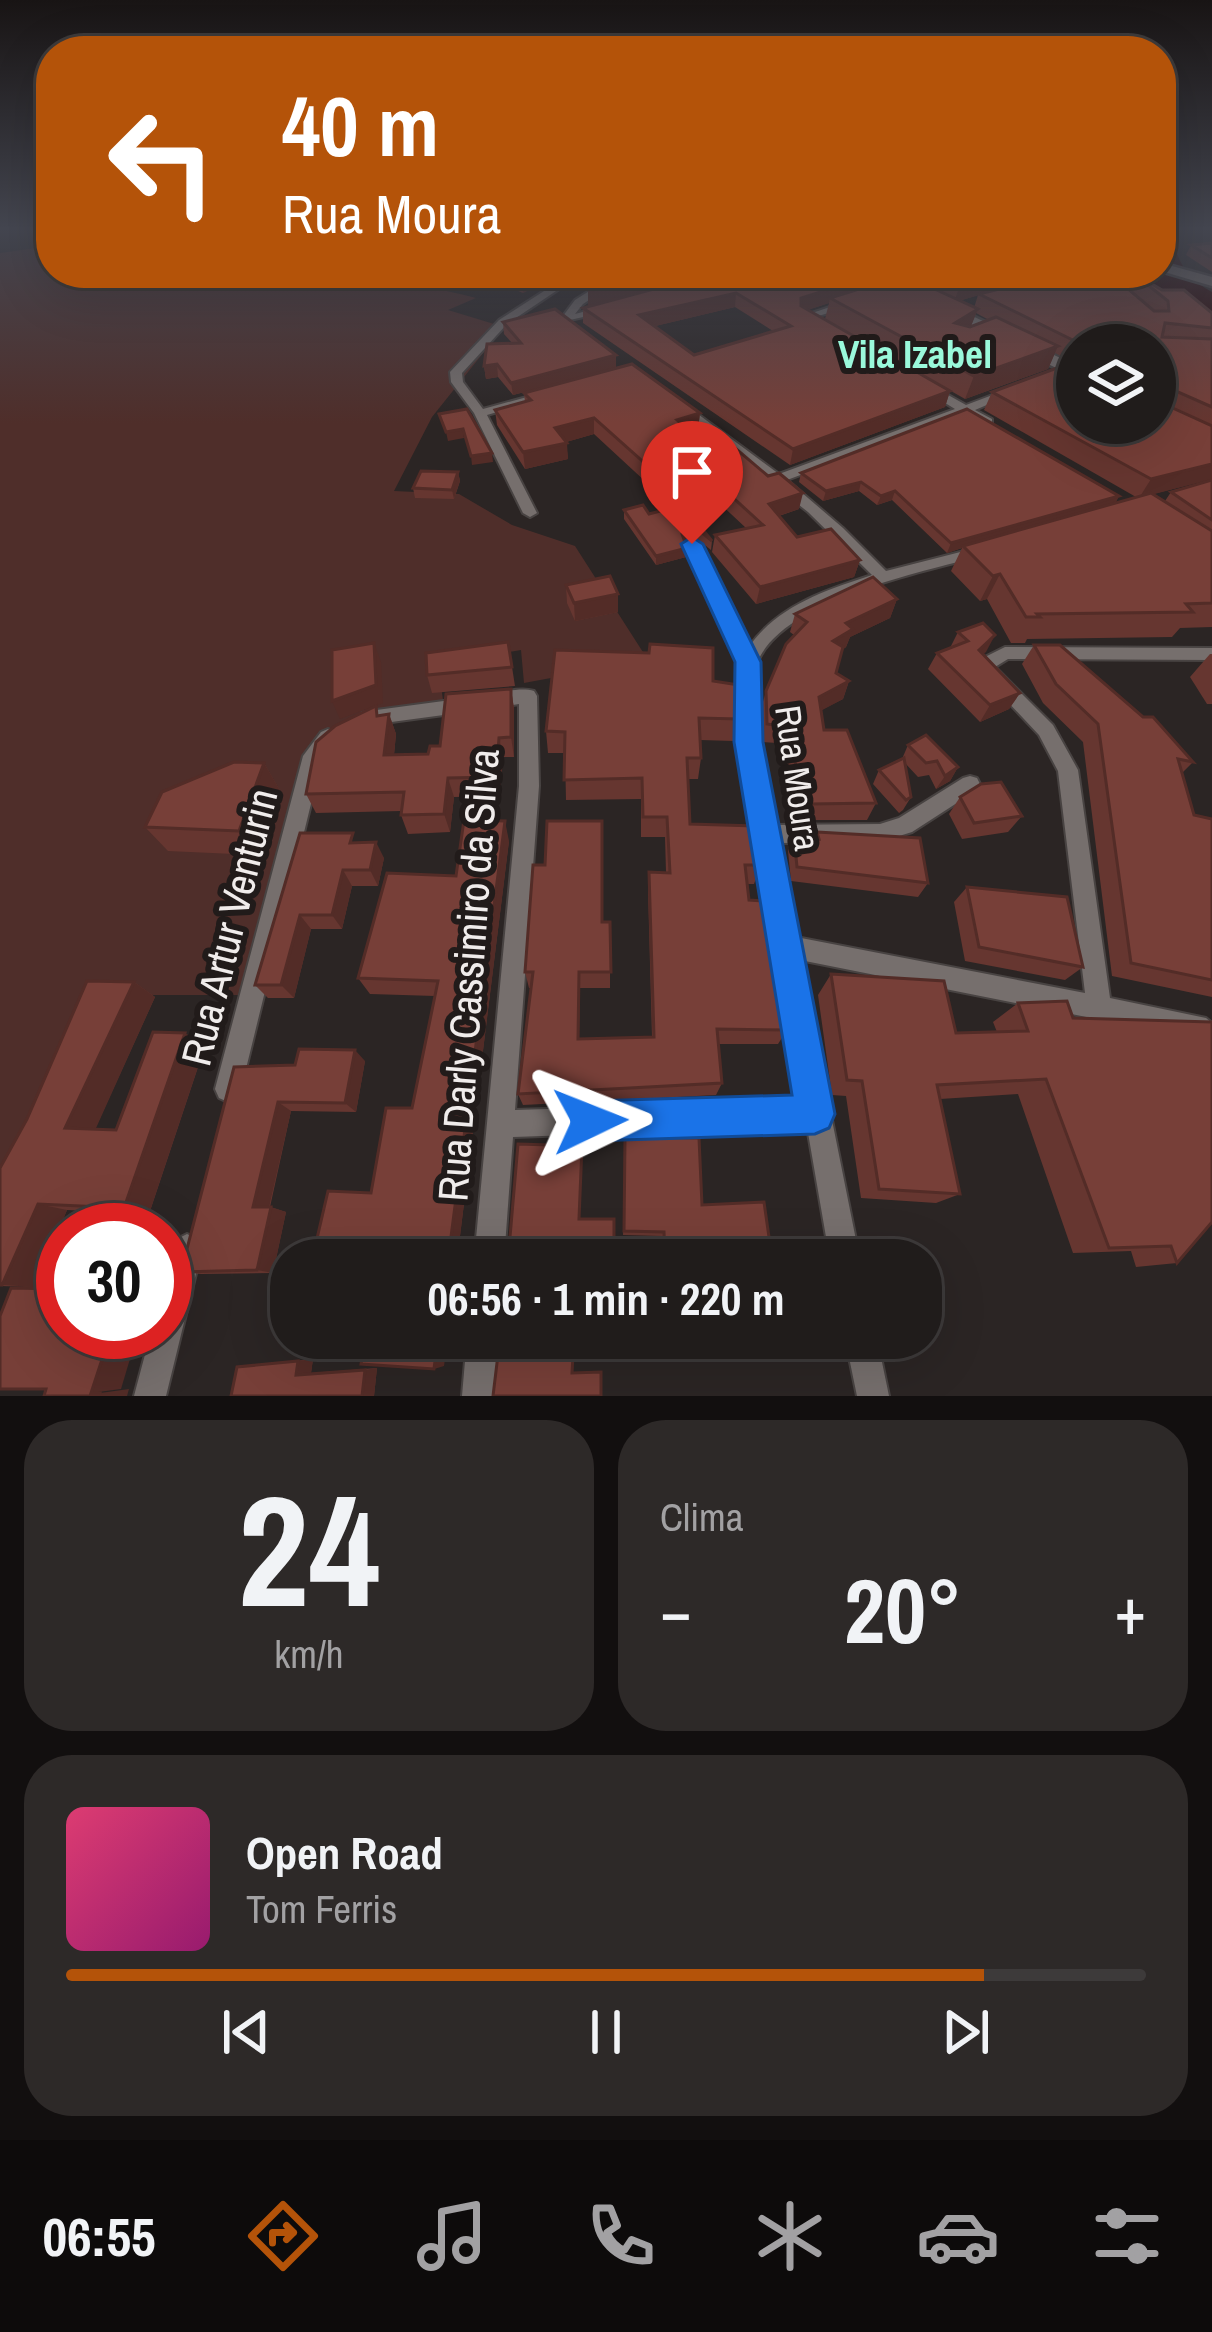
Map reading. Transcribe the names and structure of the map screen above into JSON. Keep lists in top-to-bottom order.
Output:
{
  "streets": {
    "street": ["Rua Moura", "Rua Artur Venturin", "Rua Darly Cassimiro da Silva"]
  },
  "crossings": [
    ["Rua Artur Venturin", "Rua Darly Cassimiro da Silva"]
  ],
  "districts": ["Vila Izabel"],
  "page": {
    "turn": ["40 m", "Rua Moura"],
    "limit": "30",
    "trip": "06:56 · 1 min · 220 m",
    "tile": [
      ["24", "km/h"],
      "Clima"
    ],
    "heat": ["−", "20°", "+"],
    "song": ["Open Road", "Tom Ferris"],
    "tabs": "06:55"
  }
}
